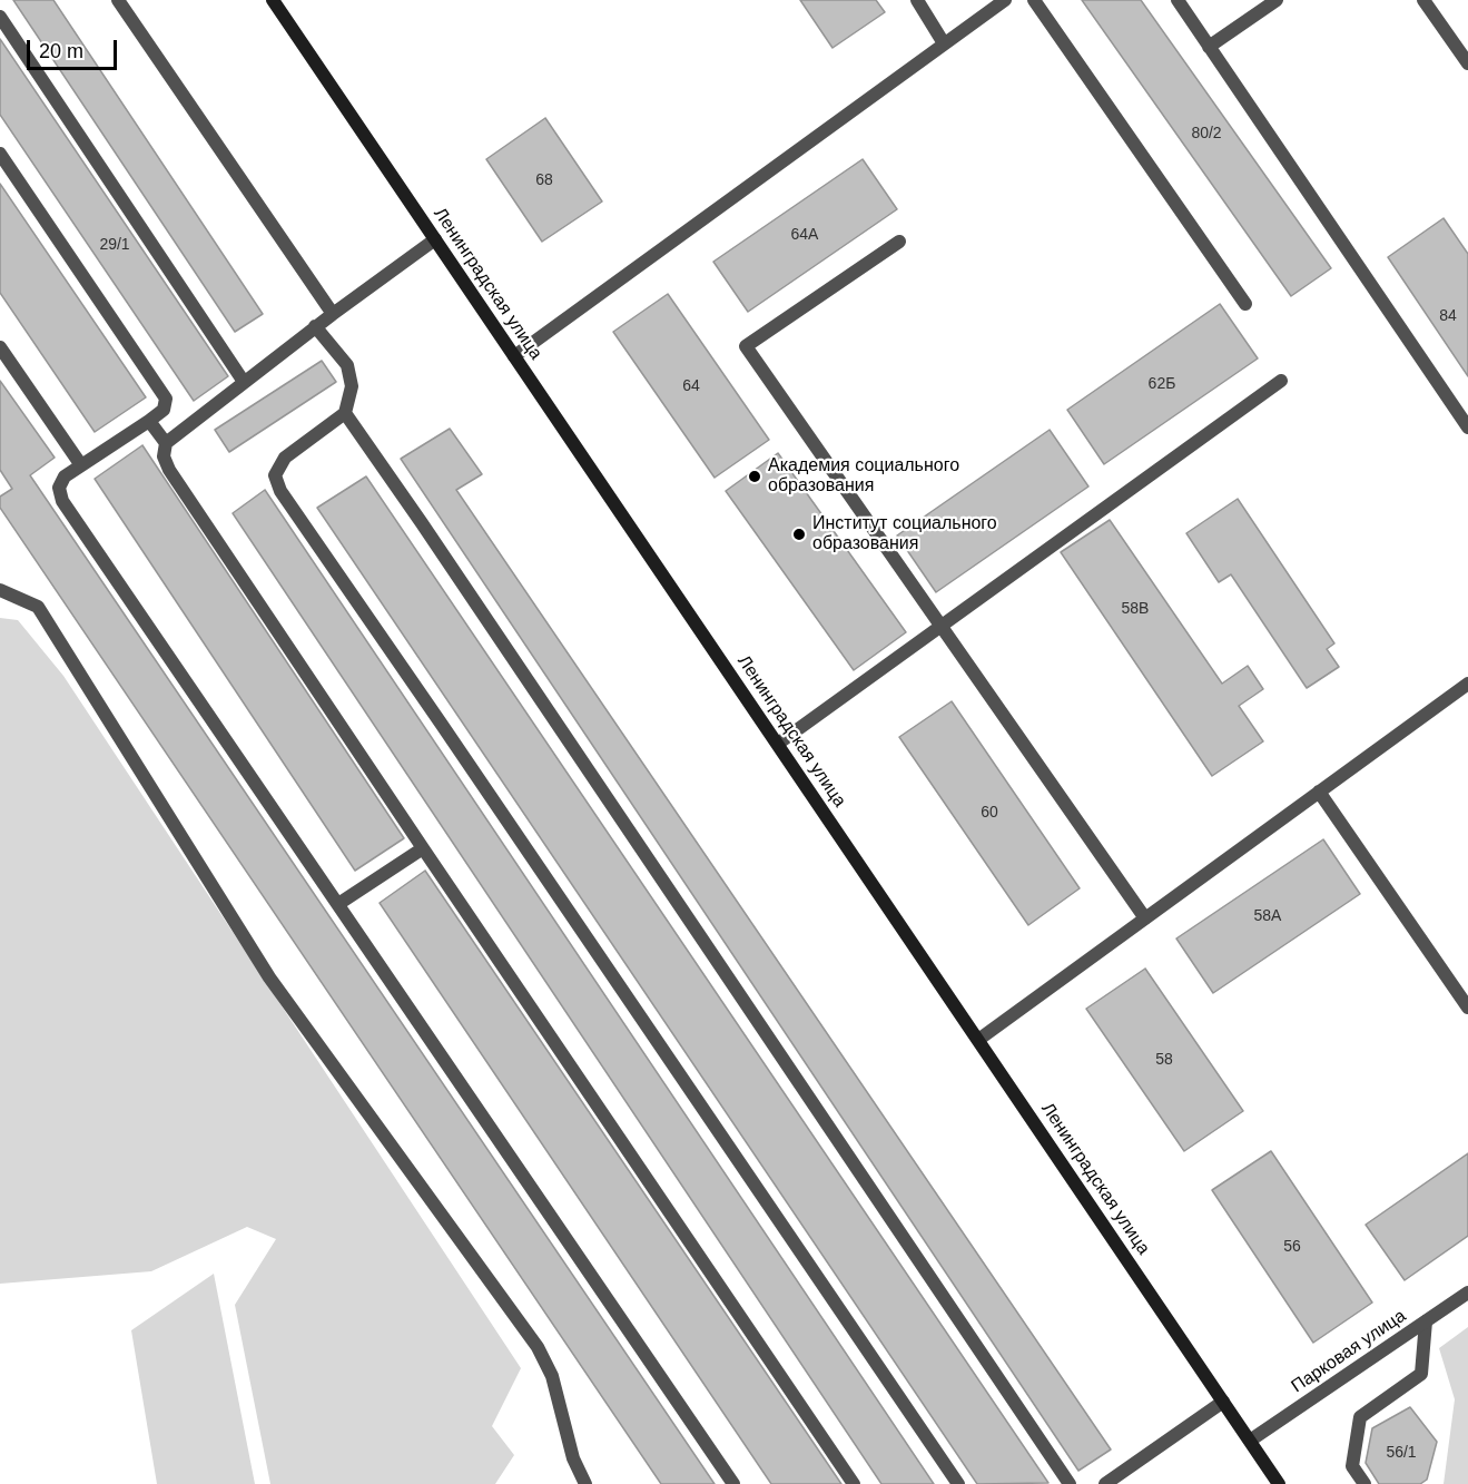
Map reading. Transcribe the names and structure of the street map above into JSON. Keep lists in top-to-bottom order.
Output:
{
  "streets": {
    "main road": ["Ленинградская улица"],
    "street": ["Парковая улица"]
  },
  "crossings": [
    ["Ленинградская улица", "Парковая улица"]
  ],
  "places": ["Академия социального образования", "Институт социального образования"],
  "house_numbers": [
    "80/2",
    "68",
    "64А",
    "29/1",
    "84",
    "62Б",
    "64",
    "58В",
    "60",
    "58А",
    "58",
    "56",
    "56/1"
  ],
  "scale_bar": "20 m"
}
